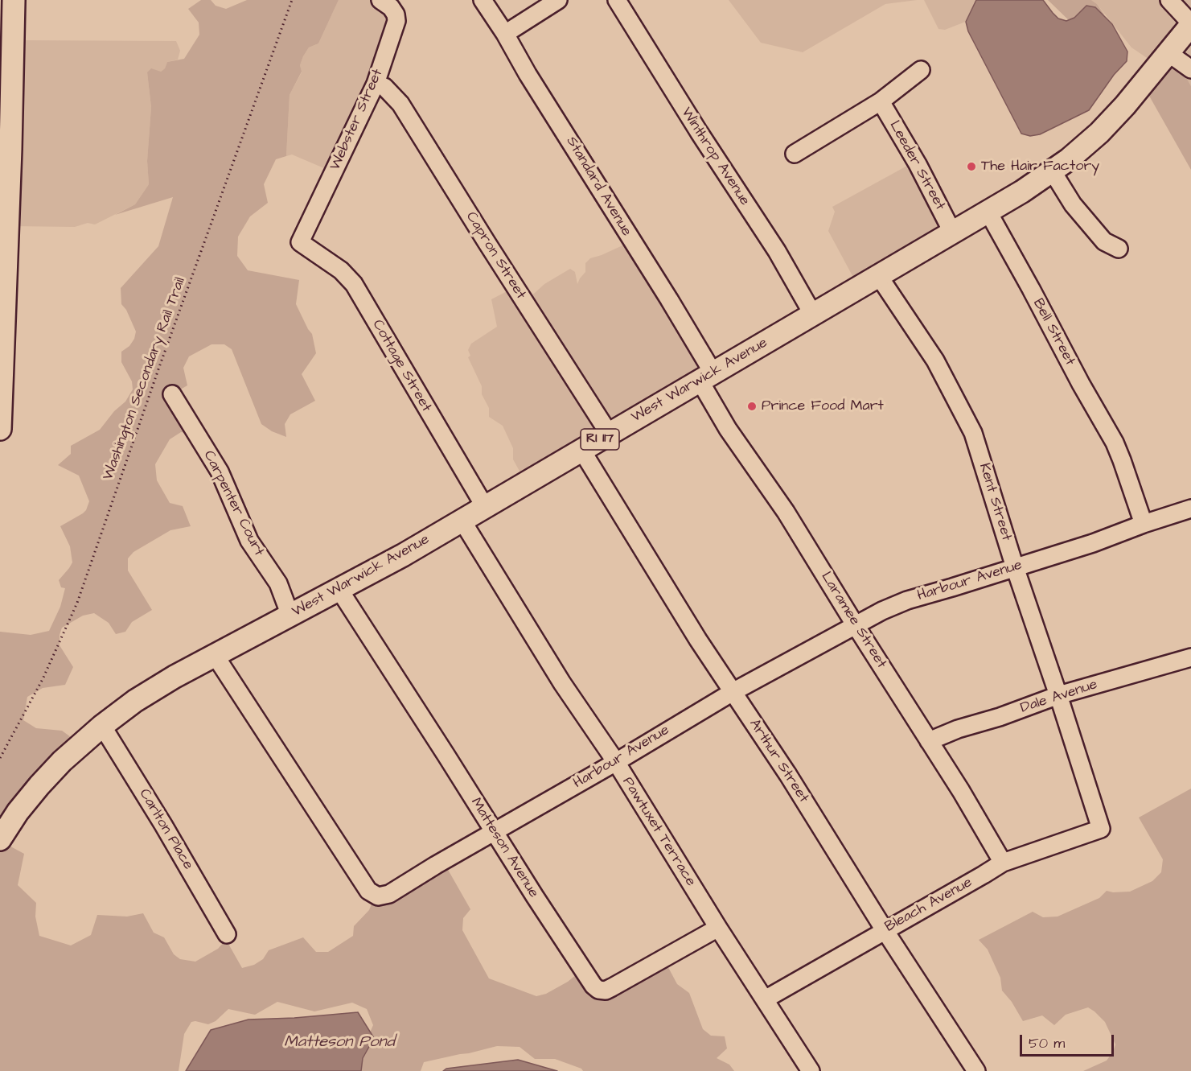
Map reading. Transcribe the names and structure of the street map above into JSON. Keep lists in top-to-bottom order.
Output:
{
  "streets": {
    "main road": ["West Warwick Avenue", "RI 117"],
    "street": [
      "Webster Street",
      "Winthrop Avenue",
      "Leeder Street",
      "Standard Avenue",
      "Capron Street",
      "Bell Street",
      "Cottage Street",
      "Kent Street",
      "Carpenter Court",
      "Harbour Avenue",
      "Laramee Street",
      "Dale Avenue",
      "Arthur Street",
      "Carlton Place",
      "Pawtuxet Terrace",
      "Matteson Avenue",
      "Bleach Avenue"
    ],
    "path": ["Washington Secondary Rail Trail"]
  },
  "crossings": [
    ["Webster Street", "Capron Street"],
    ["Webster Street", "Cottage Street"],
    ["Winthrop Avenue", "West Warwick Avenue"],
    ["Leeder Street", "West Warwick Avenue"],
    ["Standard Avenue", "West Warwick Avenue"],
    ["Standard Avenue", "Laramee Street"],
    ["Capron Street", "West Warwick Avenue"],
    ["Bell Street", "West Warwick Avenue"],
    ["Bell Street", "Harbour Avenue"],
    ["Cottage Street", "West Warwick Avenue"],
    ["West Warwick Avenue", "Kent Street"],
    ["West Warwick Avenue", "Carpenter Court"],
    ["West Warwick Avenue", "Harbour Avenue"],
    ["West Warwick Avenue", "Laramee Street"],
    ["West Warwick Avenue", "Arthur Street"],
    ["West Warwick Avenue", "Carlton Place"],
    ["West Warwick Avenue", "Pawtuxet Terrace"],
    ["West Warwick Avenue", "Matteson Avenue"],
    ["Kent Street", "Harbour Avenue"],
    ["Kent Street", "Dale Avenue"],
    ["Kent Street", "Bleach Avenue"],
    ["Harbour Avenue", "Laramee Street"],
    ["Harbour Avenue", "Arthur Street"],
    ["Harbour Avenue", "Pawtuxet Terrace"],
    ["Harbour Avenue", "Matteson Avenue"],
    ["Laramee Street", "Dale Avenue"],
    ["Laramee Street", "Bleach Avenue"],
    ["Arthur Street", "Bleach Avenue"],
    ["Pawtuxet Terrace", "Matteson Avenue"],
    ["Pawtuxet Terrace", "Bleach Avenue"]
  ],
  "water": ["Matteson Pond"],
  "places": ["The Hair Factory", "Prince Food Mart"],
  "scale_bar": "50 m"
}
